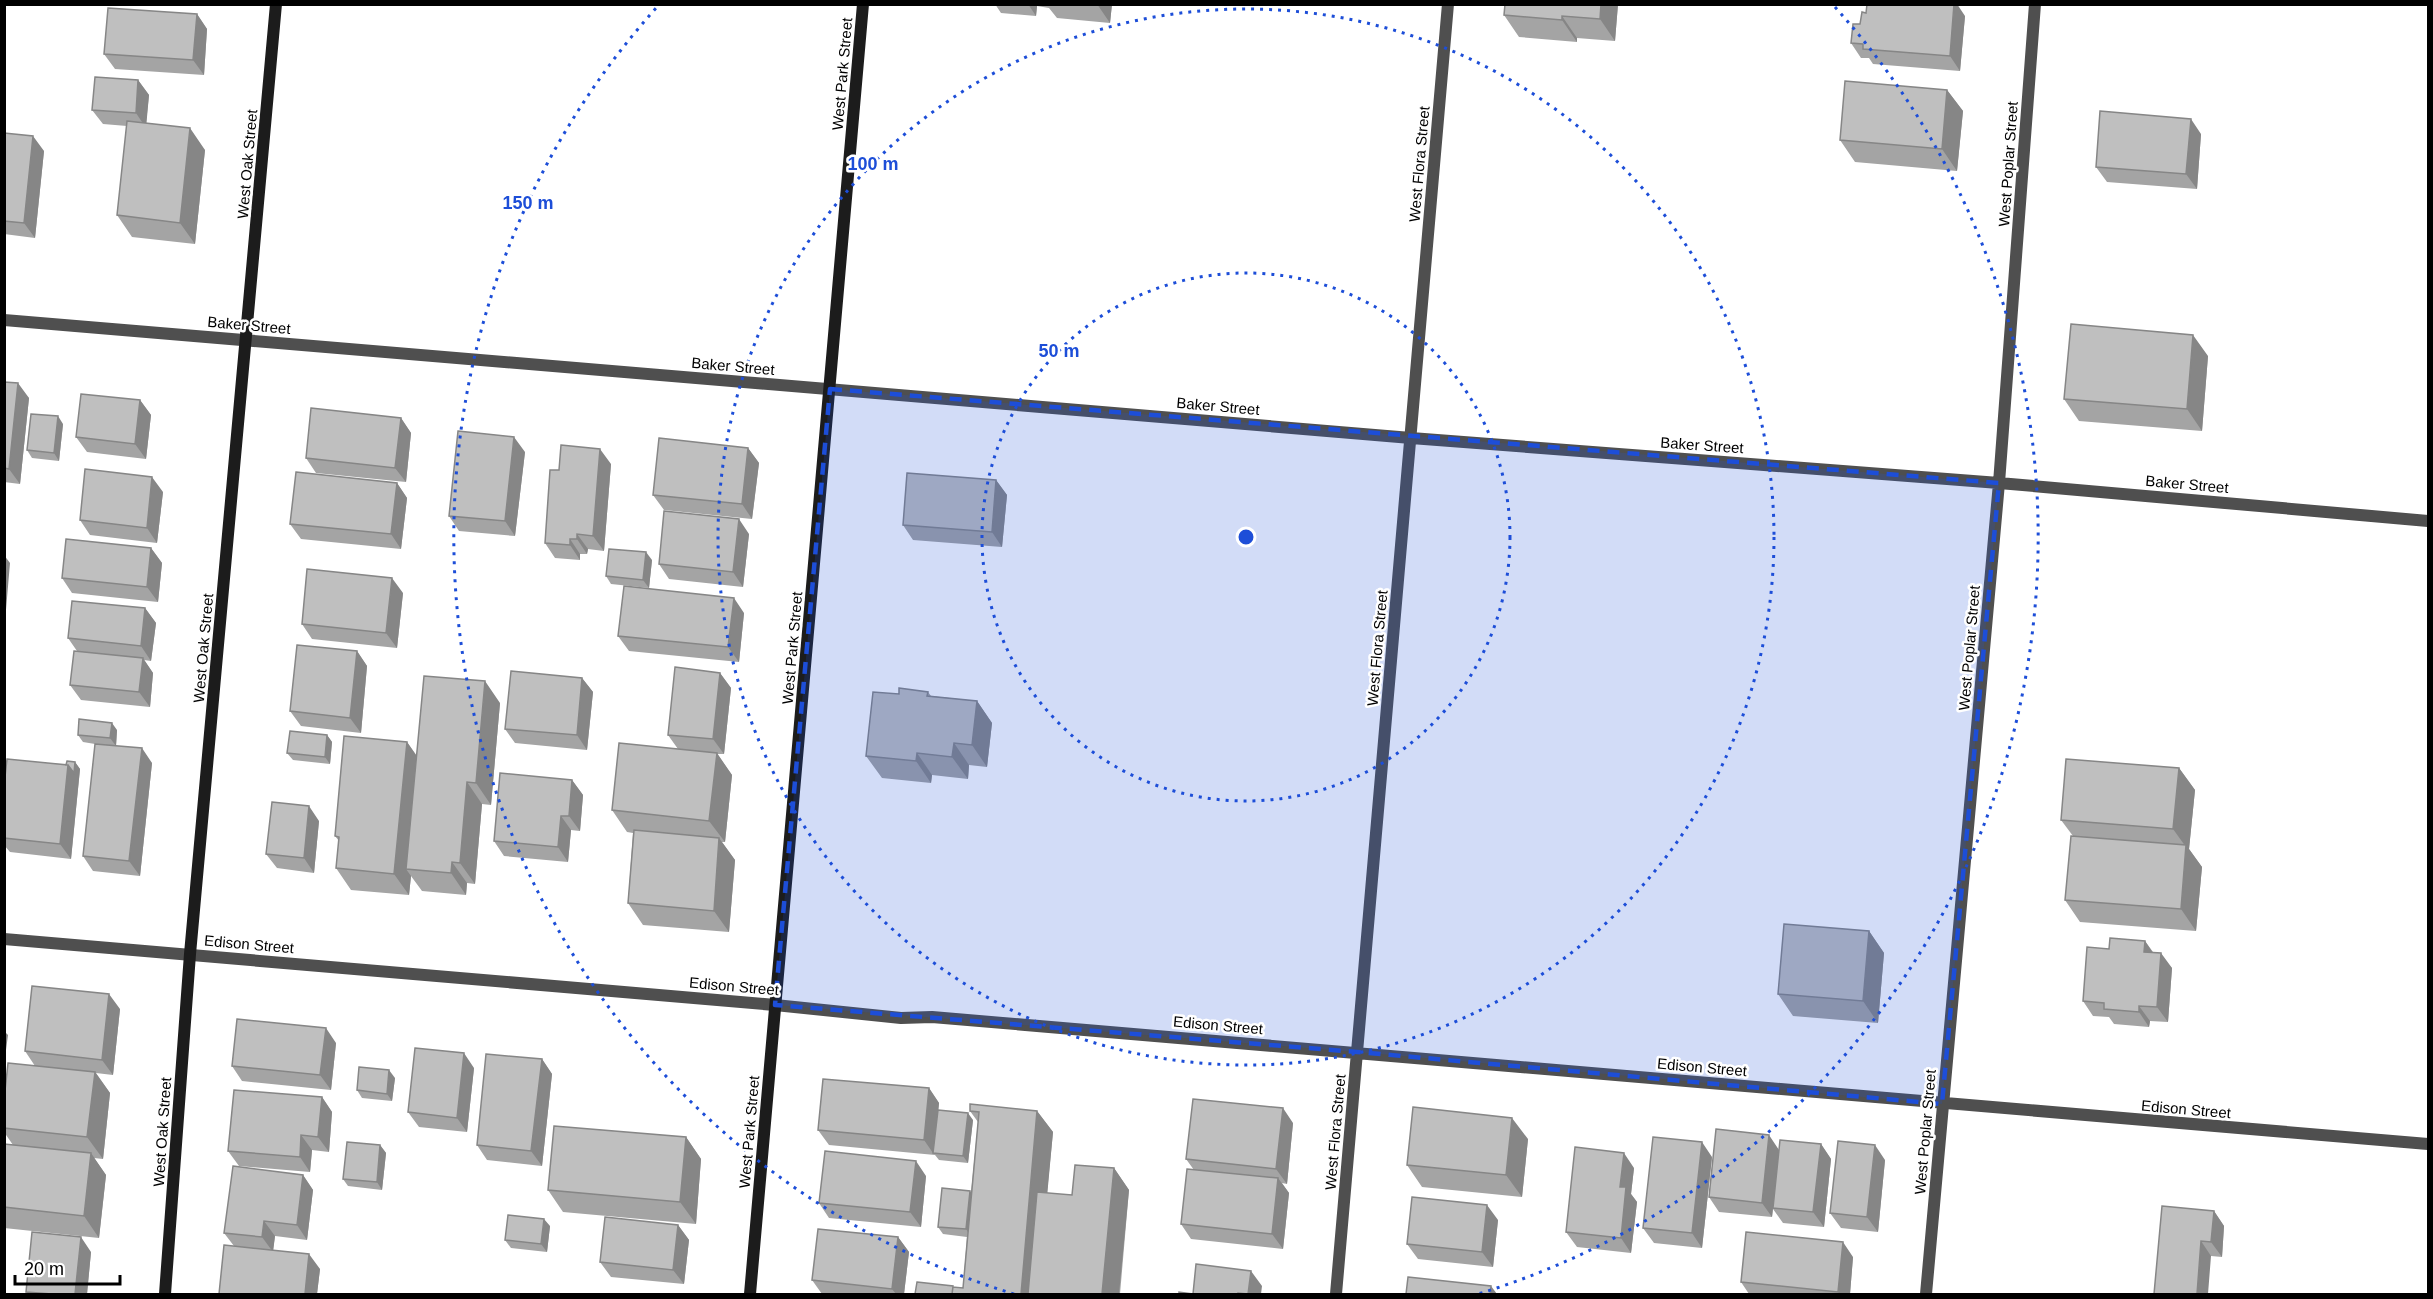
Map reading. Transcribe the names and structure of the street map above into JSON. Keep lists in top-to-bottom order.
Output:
{
  "streets": {
    "street": [
      "West Park Street",
      "West Oak Street",
      "West Flora Street",
      "West Poplar Street",
      "Baker Street",
      "Edison Street"
    ]
  },
  "crossings": [
    ["West Park Street", "Baker Street"],
    ["West Park Street", "Edison Street"],
    ["West Oak Street", "Baker Street"],
    ["West Oak Street", "Edison Street"],
    ["West Flora Street", "Baker Street"],
    ["West Flora Street", "Edison Street"],
    ["West Poplar Street", "Baker Street"],
    ["West Poplar Street", "Edison Street"]
  ],
  "scale_bar": "20 m",
  "rings": ["100 m", "150 m", "50 m"]
}
